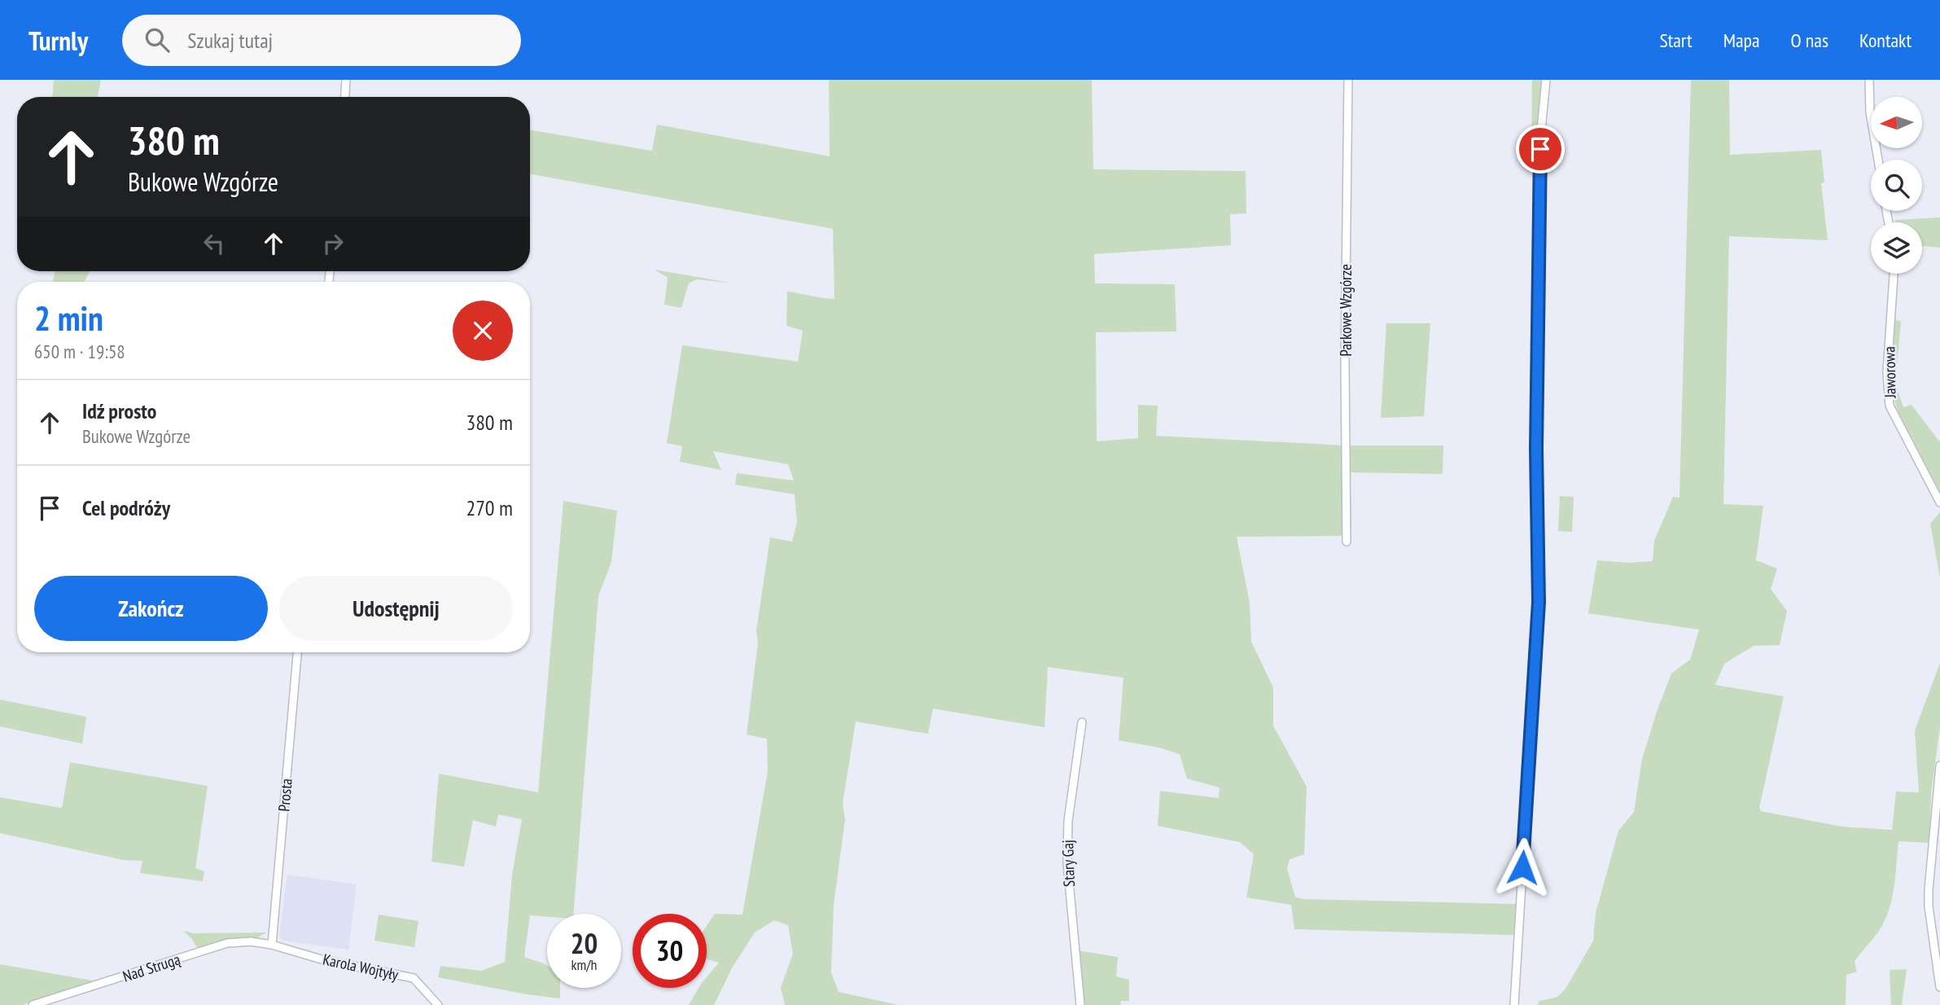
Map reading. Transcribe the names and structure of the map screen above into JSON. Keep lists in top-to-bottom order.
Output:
{
  "streets": {
    "street": [
      "Parkowe Wzgórze",
      "Jaworowa",
      "Prosta",
      "Stary Gaj",
      "Karola Wojtyły",
      "Nad Strugą"
    ]
  },
  "crossings": [
    ["Prosta", "Karola Wojtyły"],
    ["Prosta", "Nad Strugą"],
    ["Karola Wojtyły", "Nad Strugą"]
  ],
  "north": "left",
  "page": {
    "header": "Turnly",
    "search": "Szukaj tutaj",
    "nav": [
      "Start",
      "Mapa",
      "O nas",
      "Kontakt"
    ],
    "turn": ["380 m", "Bukowe Wzgórze"],
    "heading": ["2 min", "650 m · 19:58"],
    "list": [
      {
        "name": "Idź prosto",
        "note": "Bukowe Wzgórze",
        "value": "380 m"
      },
      {
        "name": "Cel podróży",
        "value": "270 m"
      }
    ],
    "buttons": ["Zakończ", "Udostępnij"],
    "speed": "20 km/h",
    "limit": "30"
  }
}
